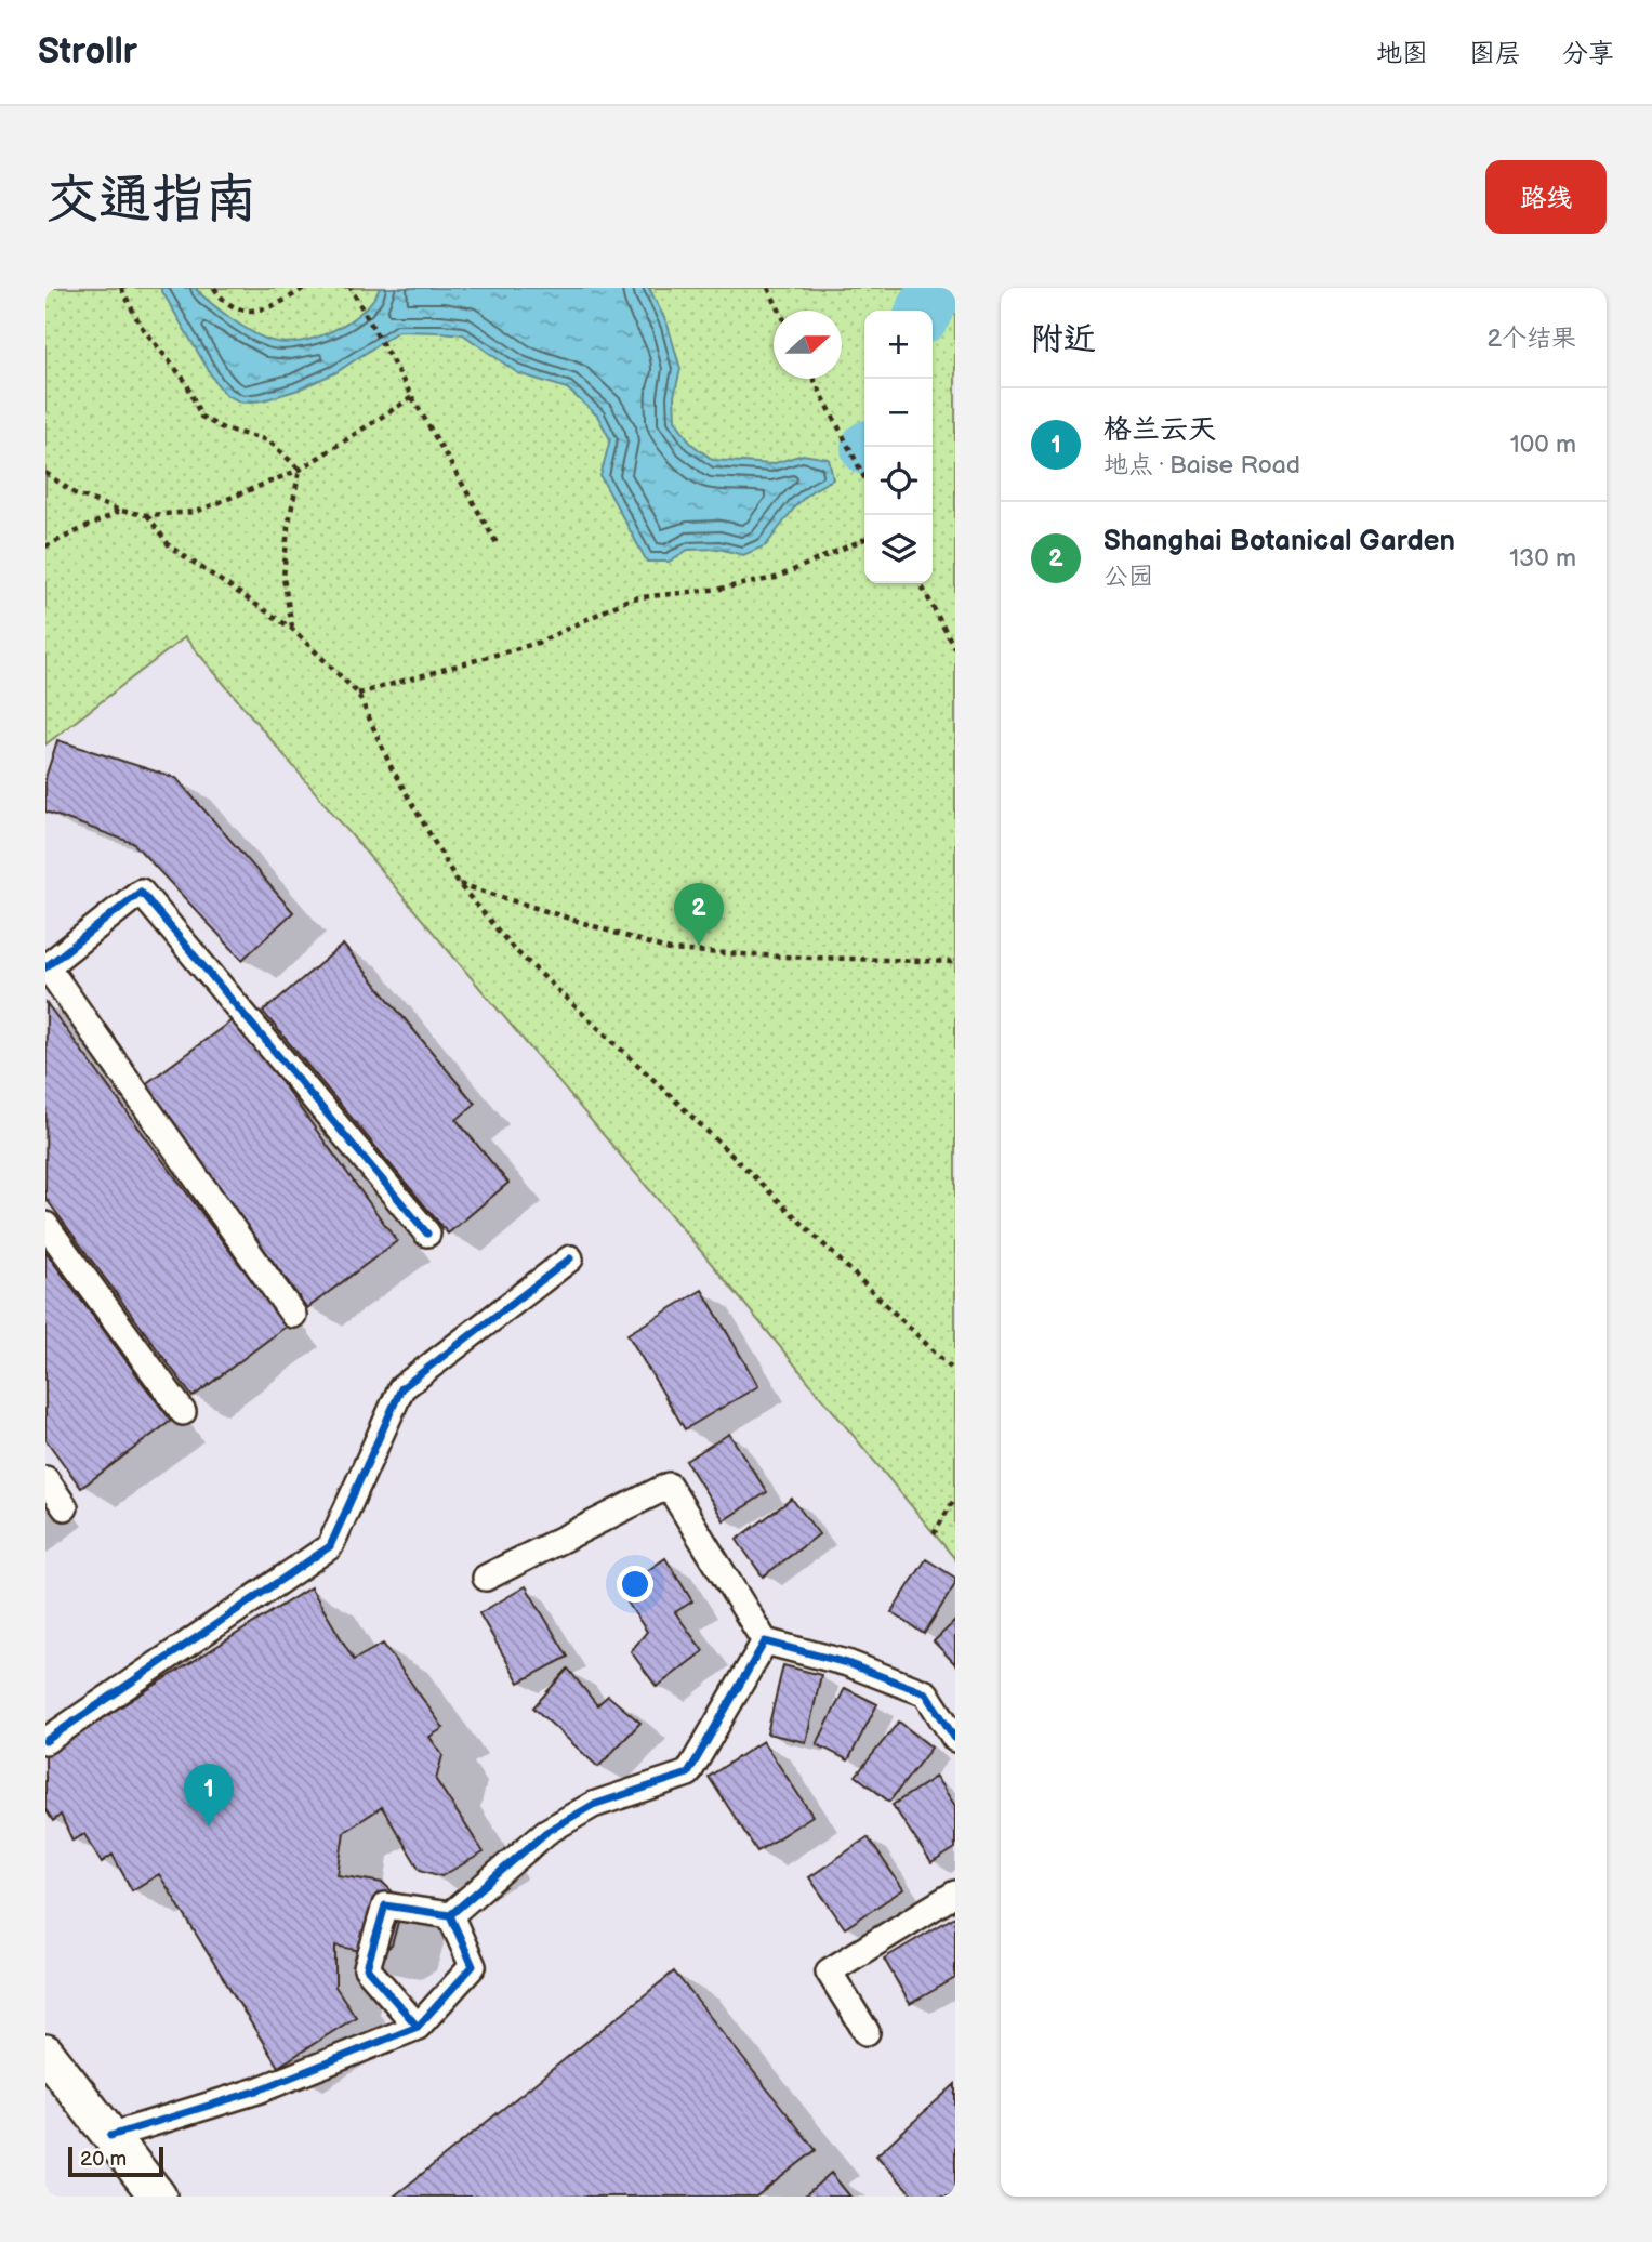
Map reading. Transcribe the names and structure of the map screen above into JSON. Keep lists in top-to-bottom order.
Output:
{
  "scale_bar": "20 m",
  "north": "right",
  "page": {
    "header": "Strollr",
    "nav": ["地图", "图层", "分享"],
    "buttons": "路线",
    "title": "交通指南",
    "heading": ["附近", "2个结果"],
    "map_buttons": ["+", "−"],
    "list": [
      {
        "mark": "1",
        "name": "格兰云天",
        "note": "地点 · Baise Road",
        "value": "100 m"
      },
      {
        "mark": "2",
        "name": "Shanghai Botanical Garden",
        "note": "公园",
        "value": "130 m"
      }
    ],
    "pins": ["2", "1"],
    "scale": "20 m"
  }
}
